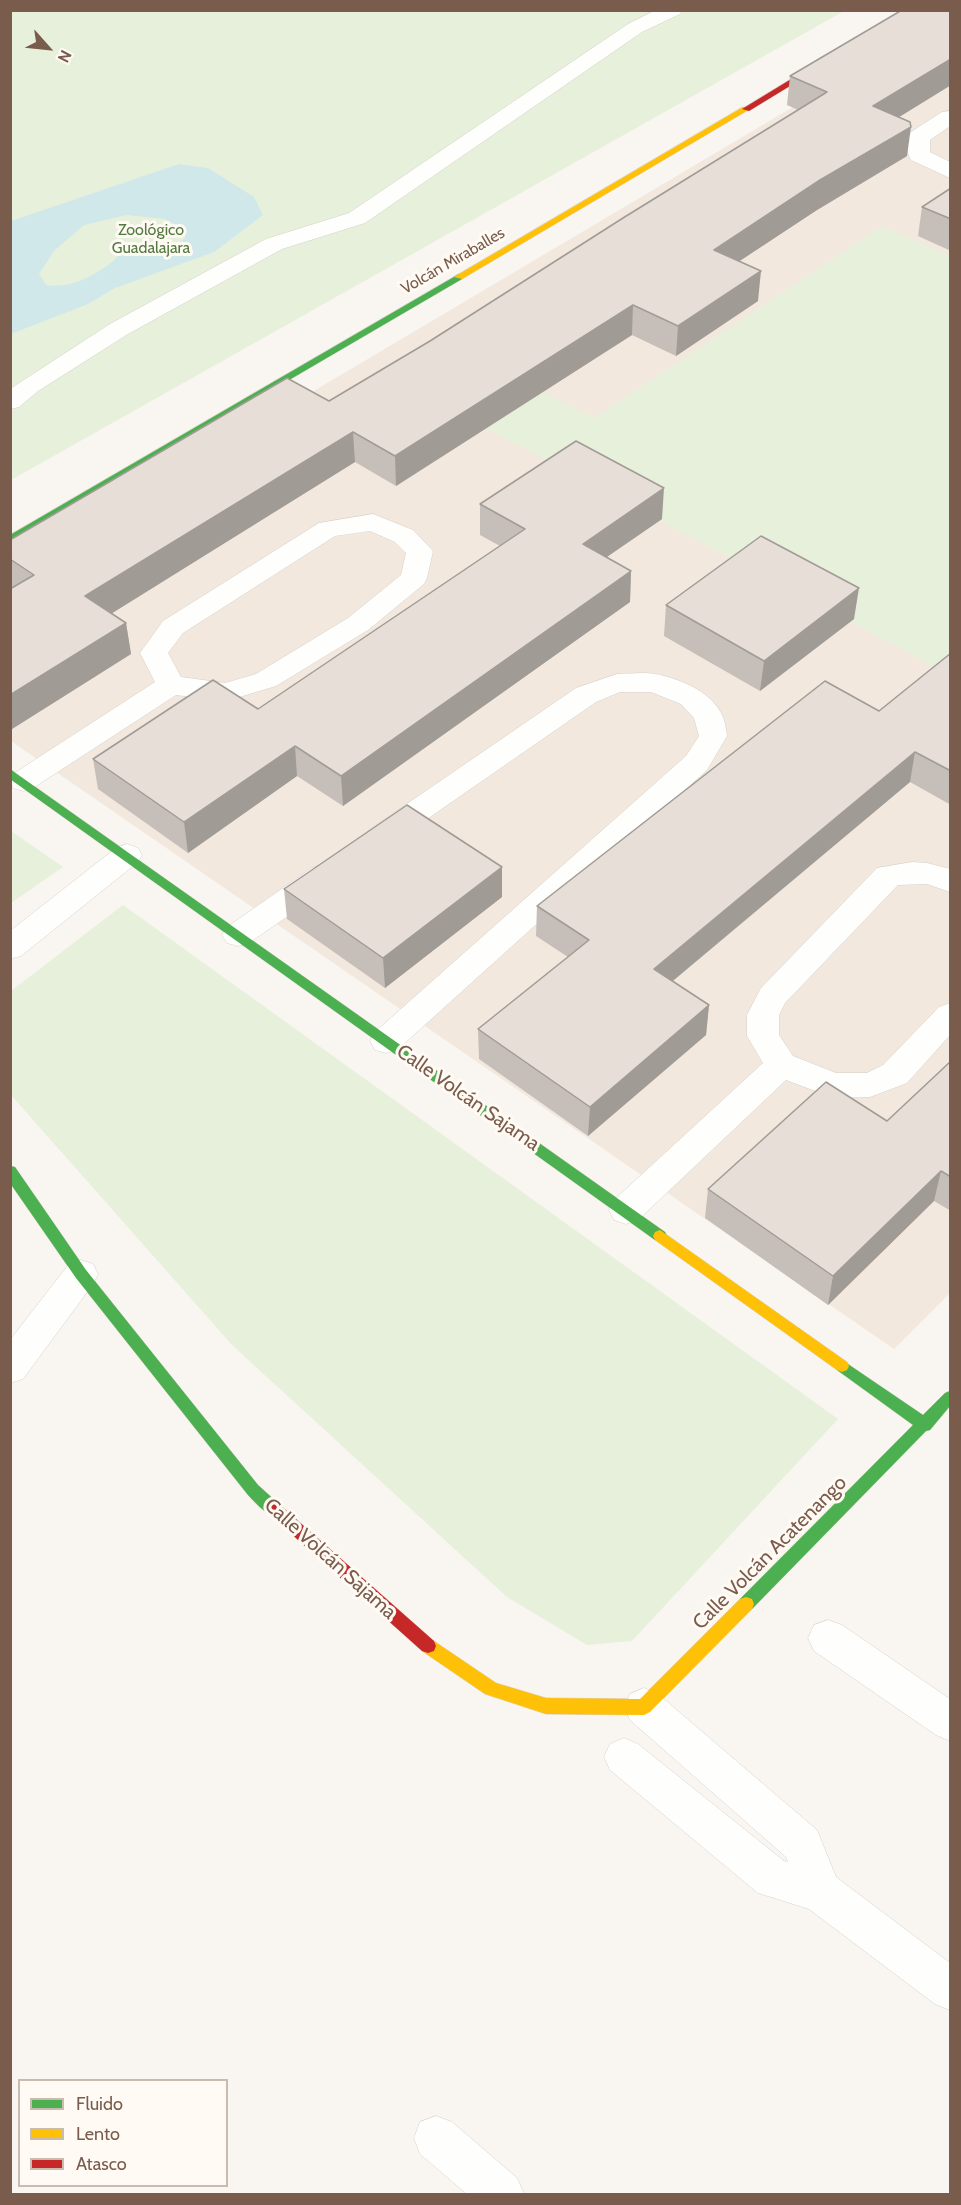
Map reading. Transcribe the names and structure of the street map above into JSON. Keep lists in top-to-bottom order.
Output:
{
  "streets": {
    "street": ["Volcán Miraballes", "Calle Volcán Sajama", "Calle Volcán Acatenango"]
  },
  "crossings": [
    ["Calle Volcán Sajama", "Calle Volcán Acatenango"]
  ],
  "parks": ["Zoológico Guadalajara"],
  "legend": ["Fluido", "Lento", "Atasco"],
  "north": "bottom right"
}
